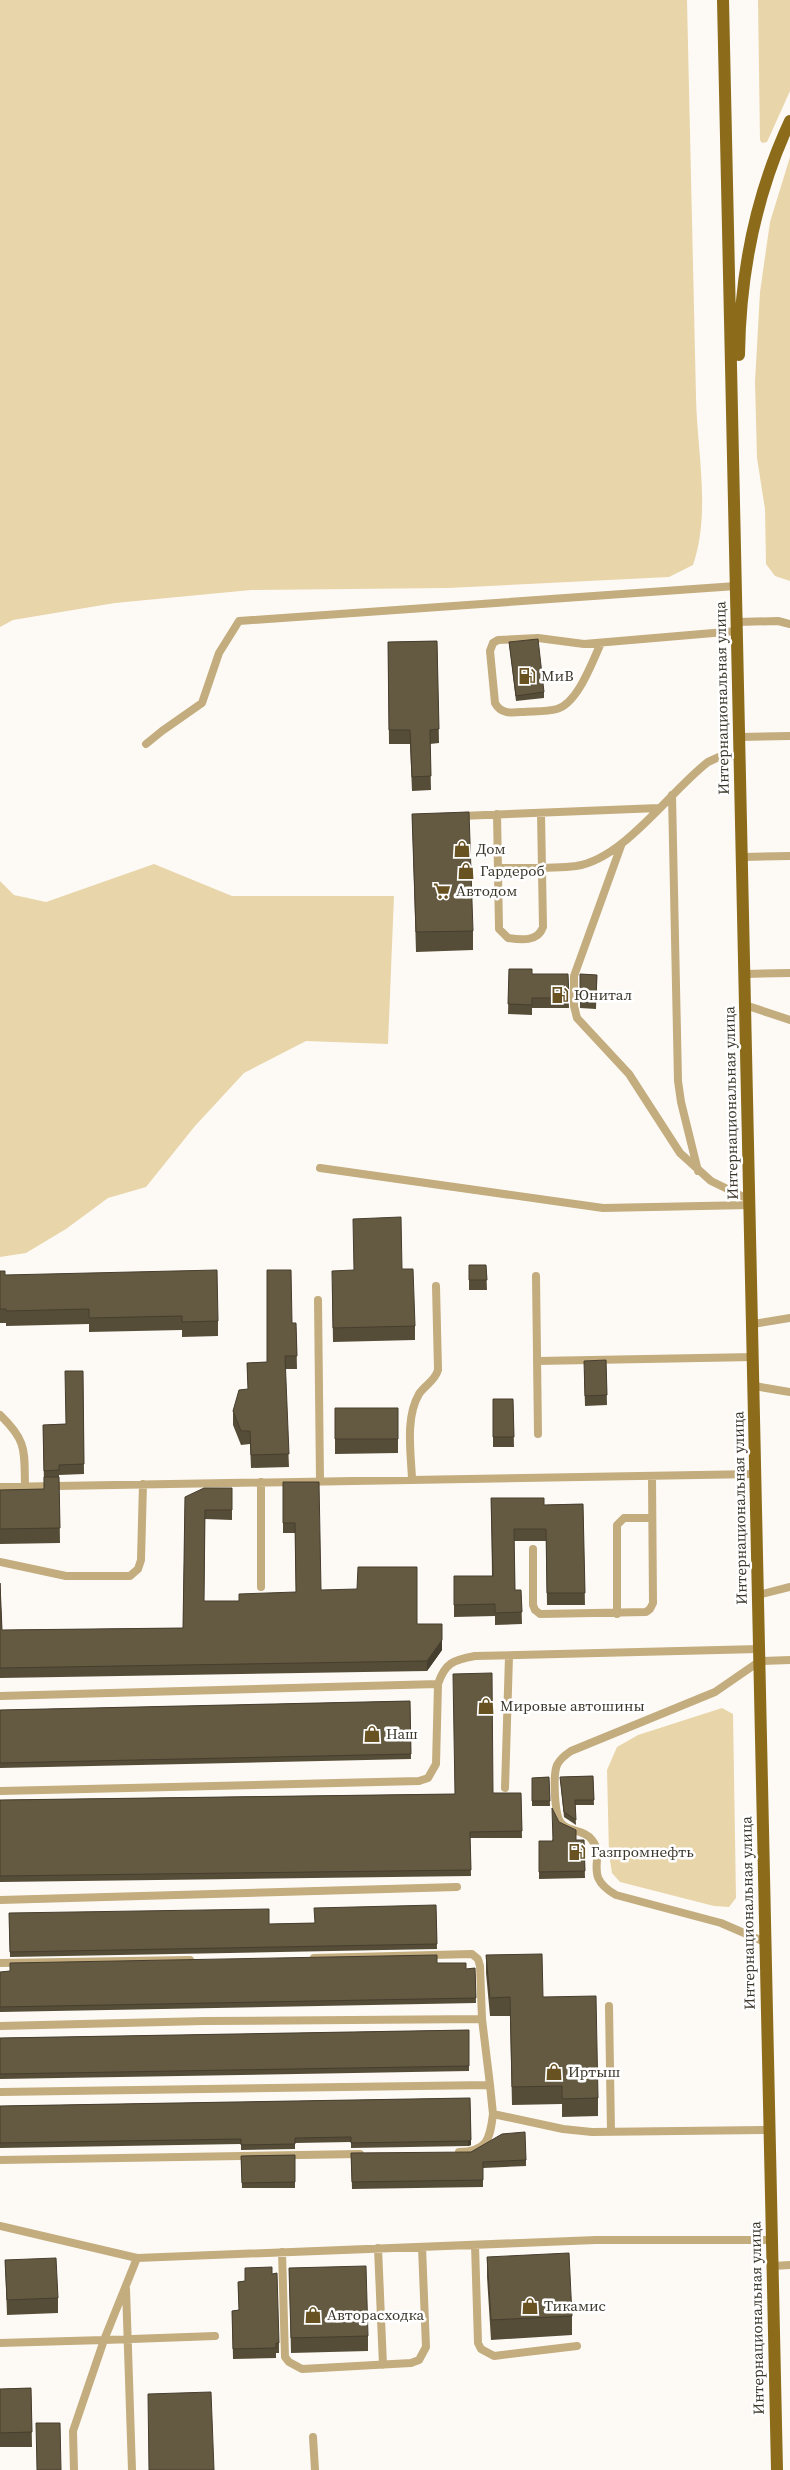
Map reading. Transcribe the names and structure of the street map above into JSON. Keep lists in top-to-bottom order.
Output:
{
  "streets": {
    "main road": ["Интернациональная улица"]
  },
  "places": {
    "fuel station": ["МиВ", "Юнитал", "Газпромнефть"],
    "shop": [
      "Дом",
      "Гардероб",
      "Мировые автошины",
      "Наш",
      "Иртыш",
      "Тикамис",
      "Авторасходка"
    ],
    "supermarket": ["Автодом"]
  }
}
